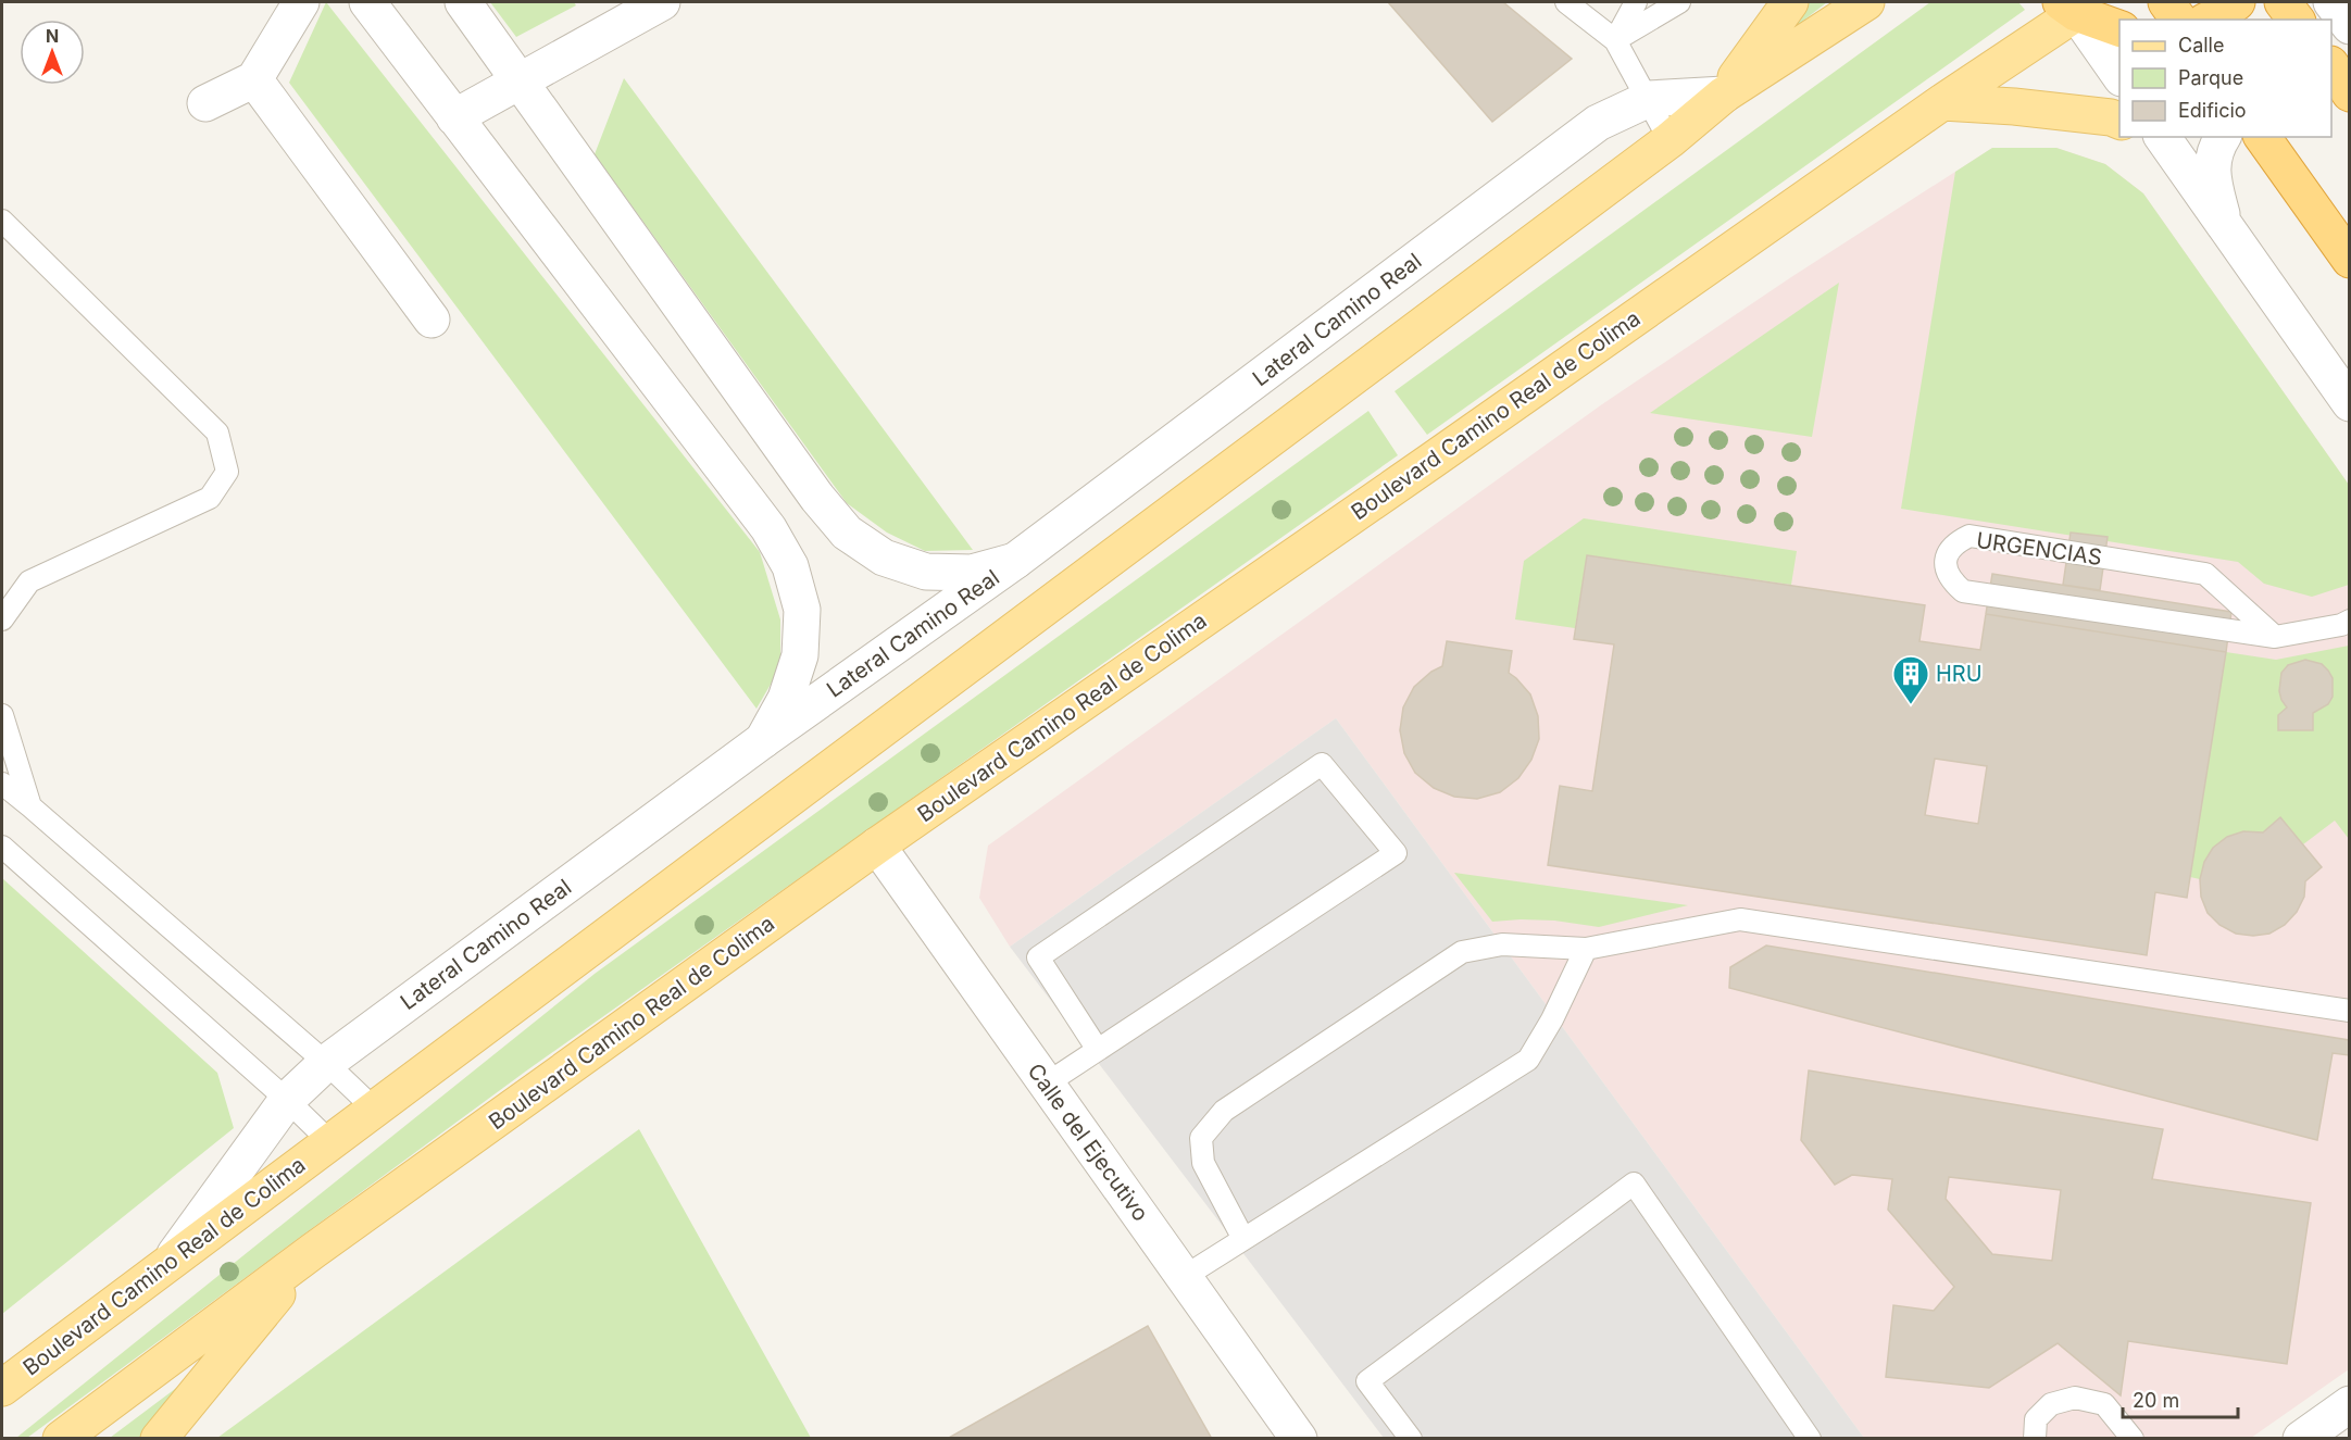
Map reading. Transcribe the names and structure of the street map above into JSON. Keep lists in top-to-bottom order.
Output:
{
  "streets": {
    "main road": ["Boulevard Camino Real de Colima"],
    "street": ["Lateral Camino Real", "Calle del Ejecutivo"],
    "lane": ["URGENCIAS"]
  },
  "crossings": [
    ["Lateral Camino Real", "Boulevard Camino Real de Colima"],
    ["Boulevard Camino Real de Colima", "Calle del Ejecutivo"]
  ],
  "places": {
    "building": ["HRU"]
  },
  "legend": ["Calle", "Parque", "Edificio"],
  "scale_bar": "20 m",
  "north": "top"
}
